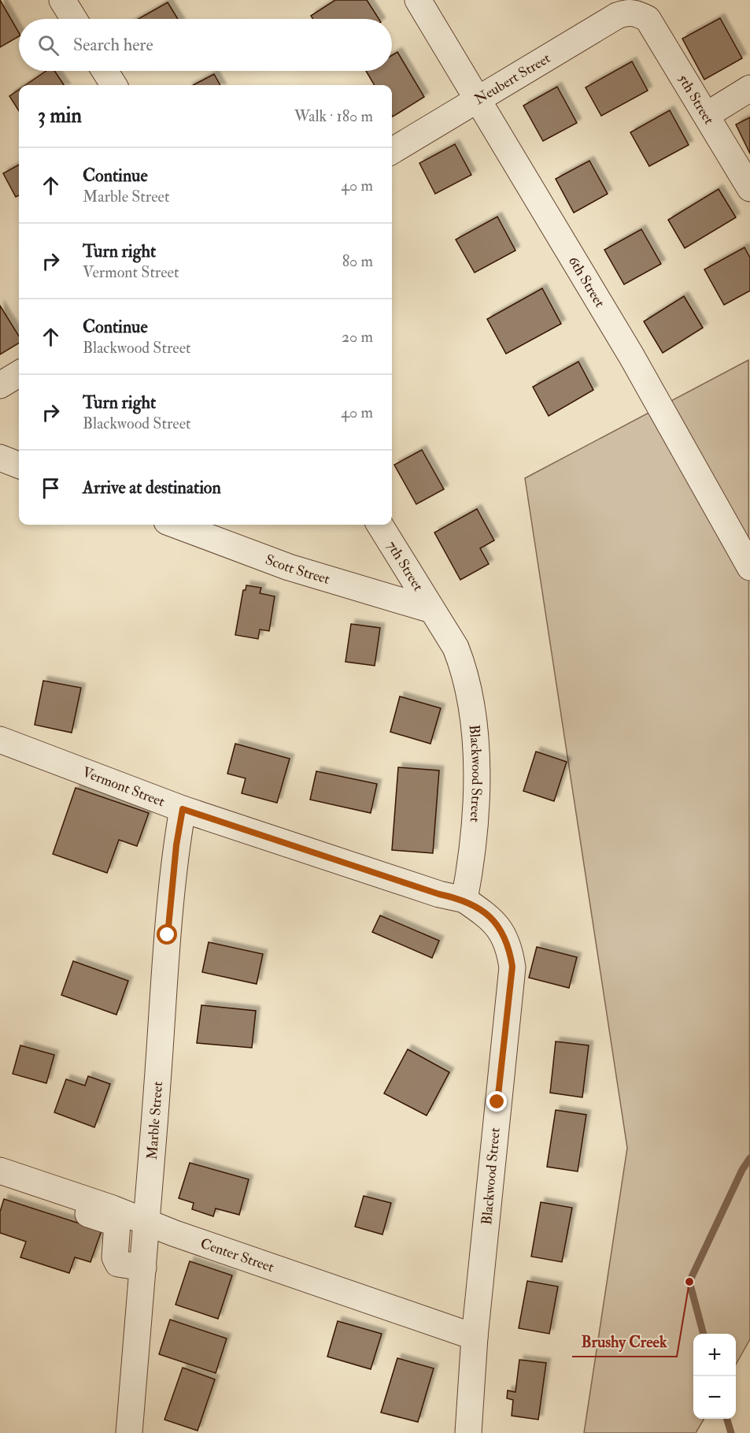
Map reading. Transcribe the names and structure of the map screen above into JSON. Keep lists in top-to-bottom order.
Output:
{
  "streets": {
    "street": [
      "Neubert Street",
      "5th Street",
      "6th Street",
      "7th Street",
      "Scott Street",
      "Blackwood Street",
      "Vermont Street",
      "Marble Street",
      "Center Street"
    ]
  },
  "crossings": [
    ["Neubert Street", "5th Street"],
    ["Neubert Street", "6th Street"],
    ["7th Street", "Scott Street"],
    ["7th Street", "Blackwood Street"],
    ["Scott Street", "Blackwood Street"],
    ["Blackwood Street", "Vermont Street"],
    ["Blackwood Street", "Center Street"],
    ["Vermont Street", "Marble Street"],
    ["Marble Street", "Center Street"]
  ],
  "places": ["Brushy Creek"],
  "page": {
    "search": "Search here",
    "heading": ["3 min", "Walk · 180 m"],
    "list": [
      ["Continue", "Marble Street", "40 m"],
      ["Turn right", "Vermont Street", "80 m"],
      ["Continue", "Blackwood Street", "20 m"],
      ["Turn right", "Blackwood Street", "40 m"],
      "Arrive at destination"
    ],
    "map_buttons": ["+", "−"]
  }
}
